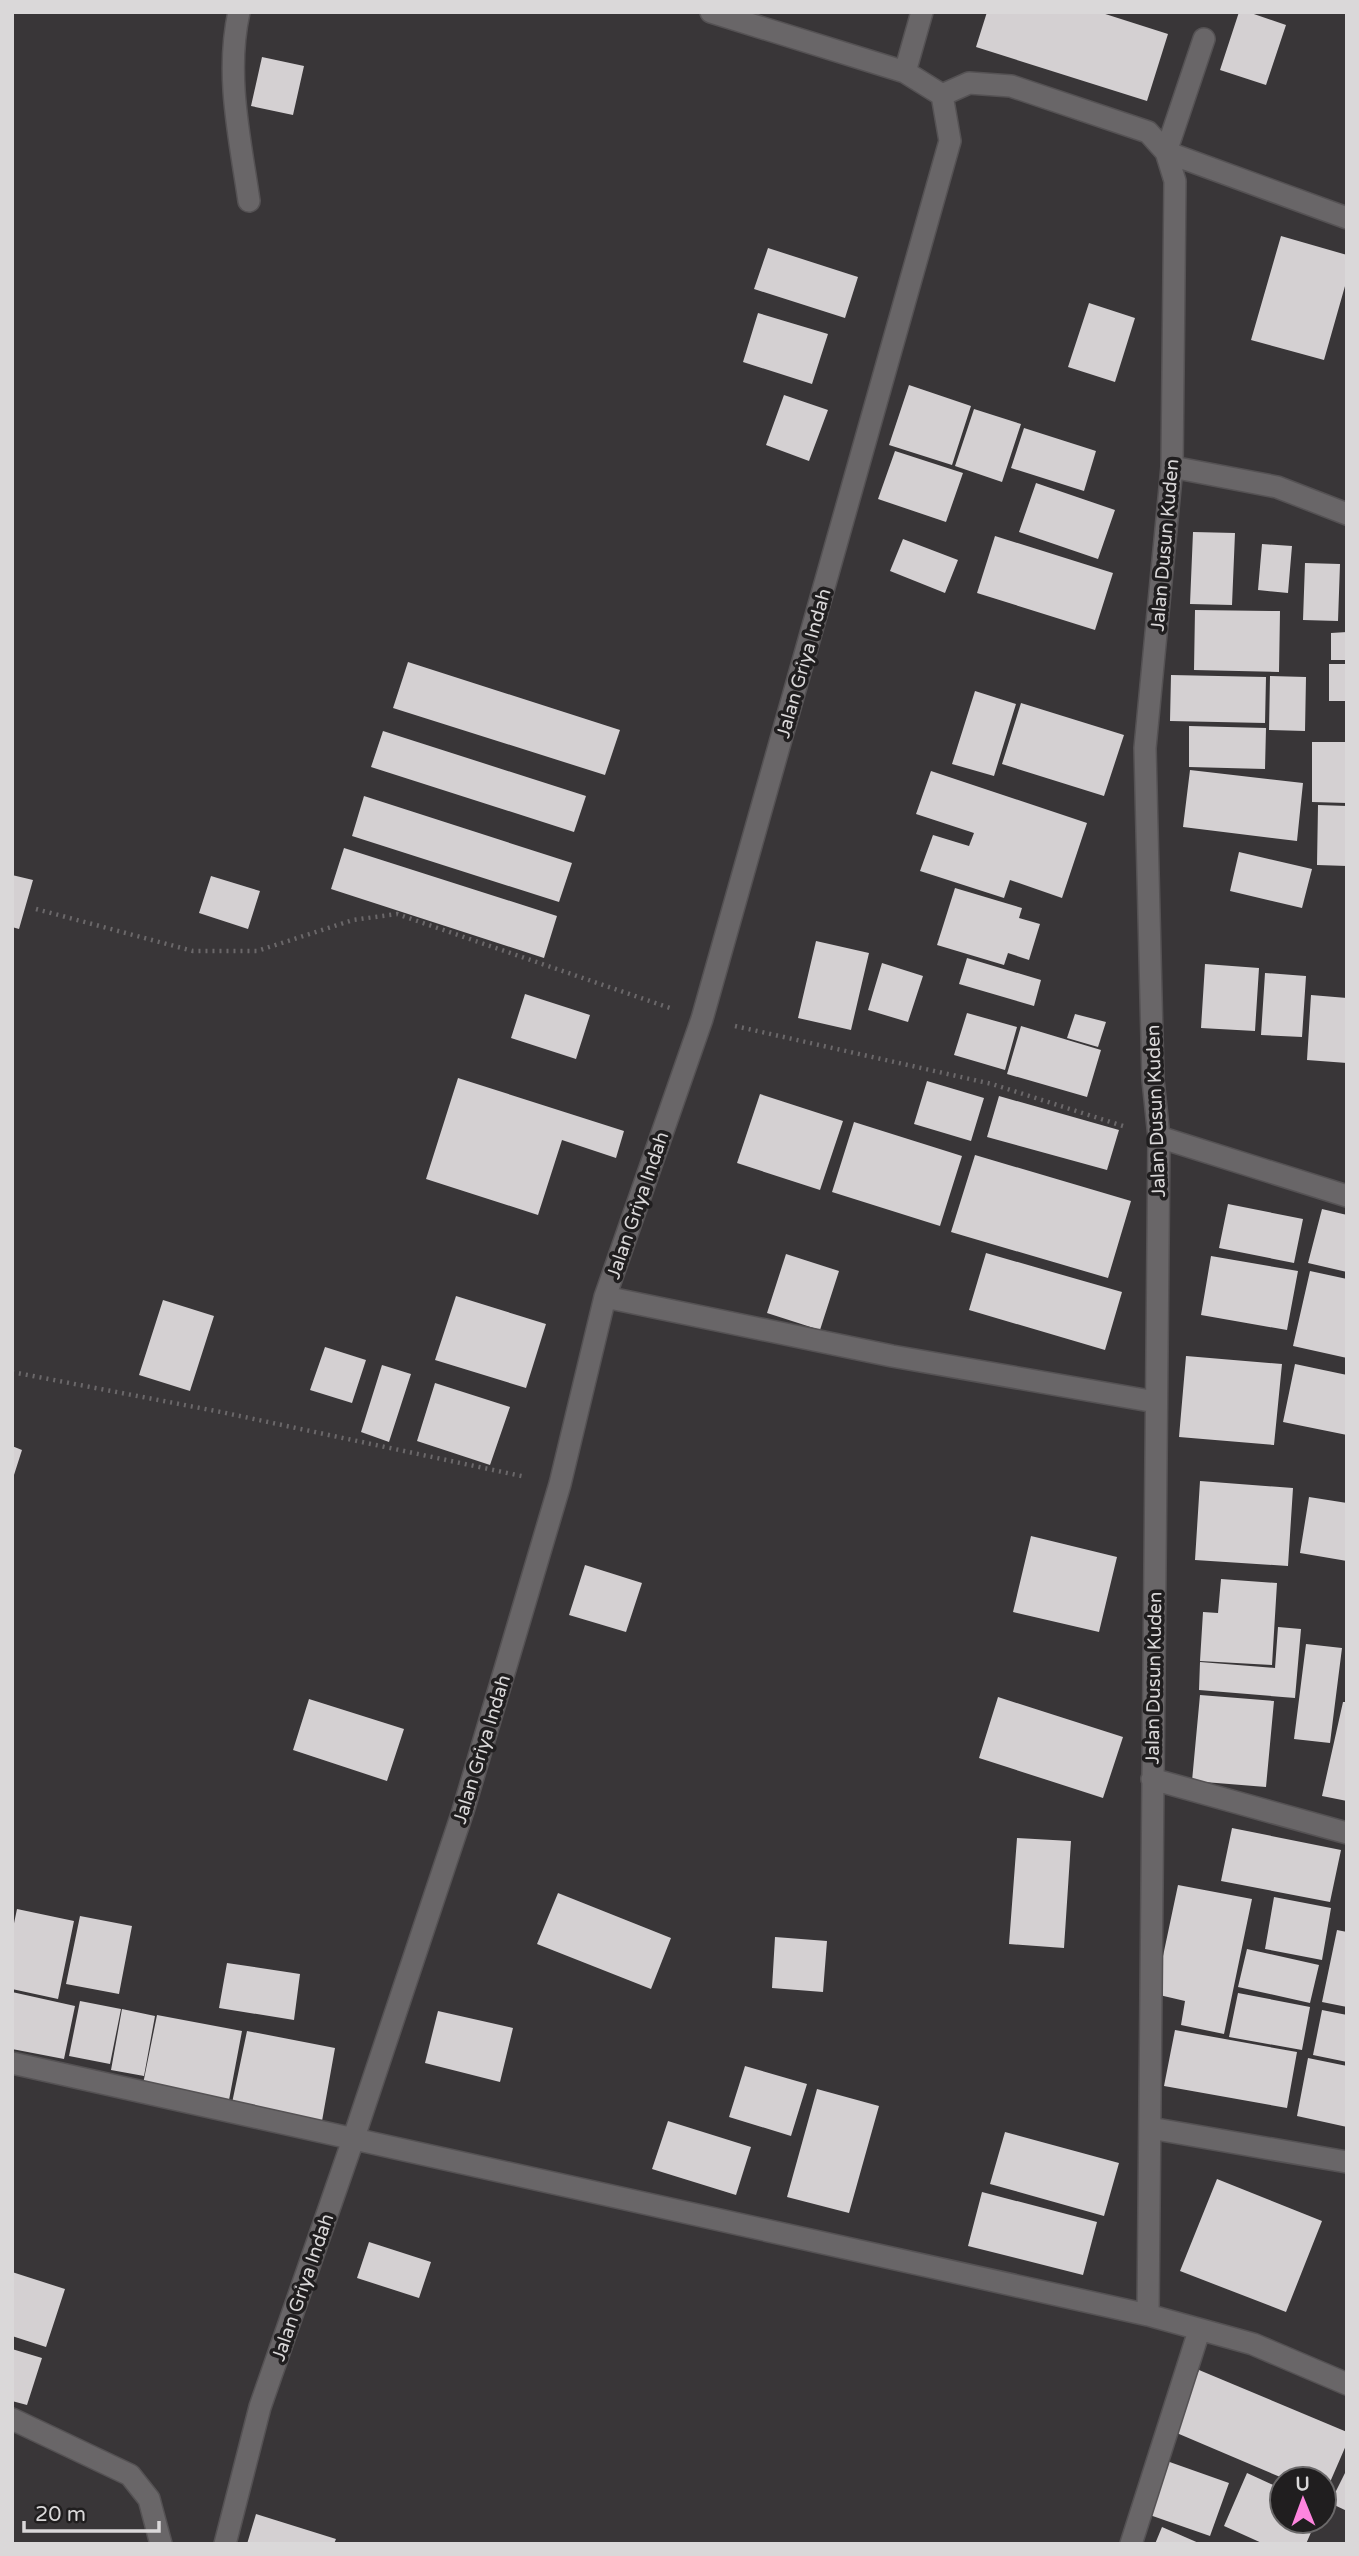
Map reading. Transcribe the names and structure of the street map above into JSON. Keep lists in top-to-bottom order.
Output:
{
  "streets": {
    "street": ["Jalan Dusun Kuden", "Jalan Griya Indah"]
  },
  "scale_bar": "20 m",
  "north": "top"
}
